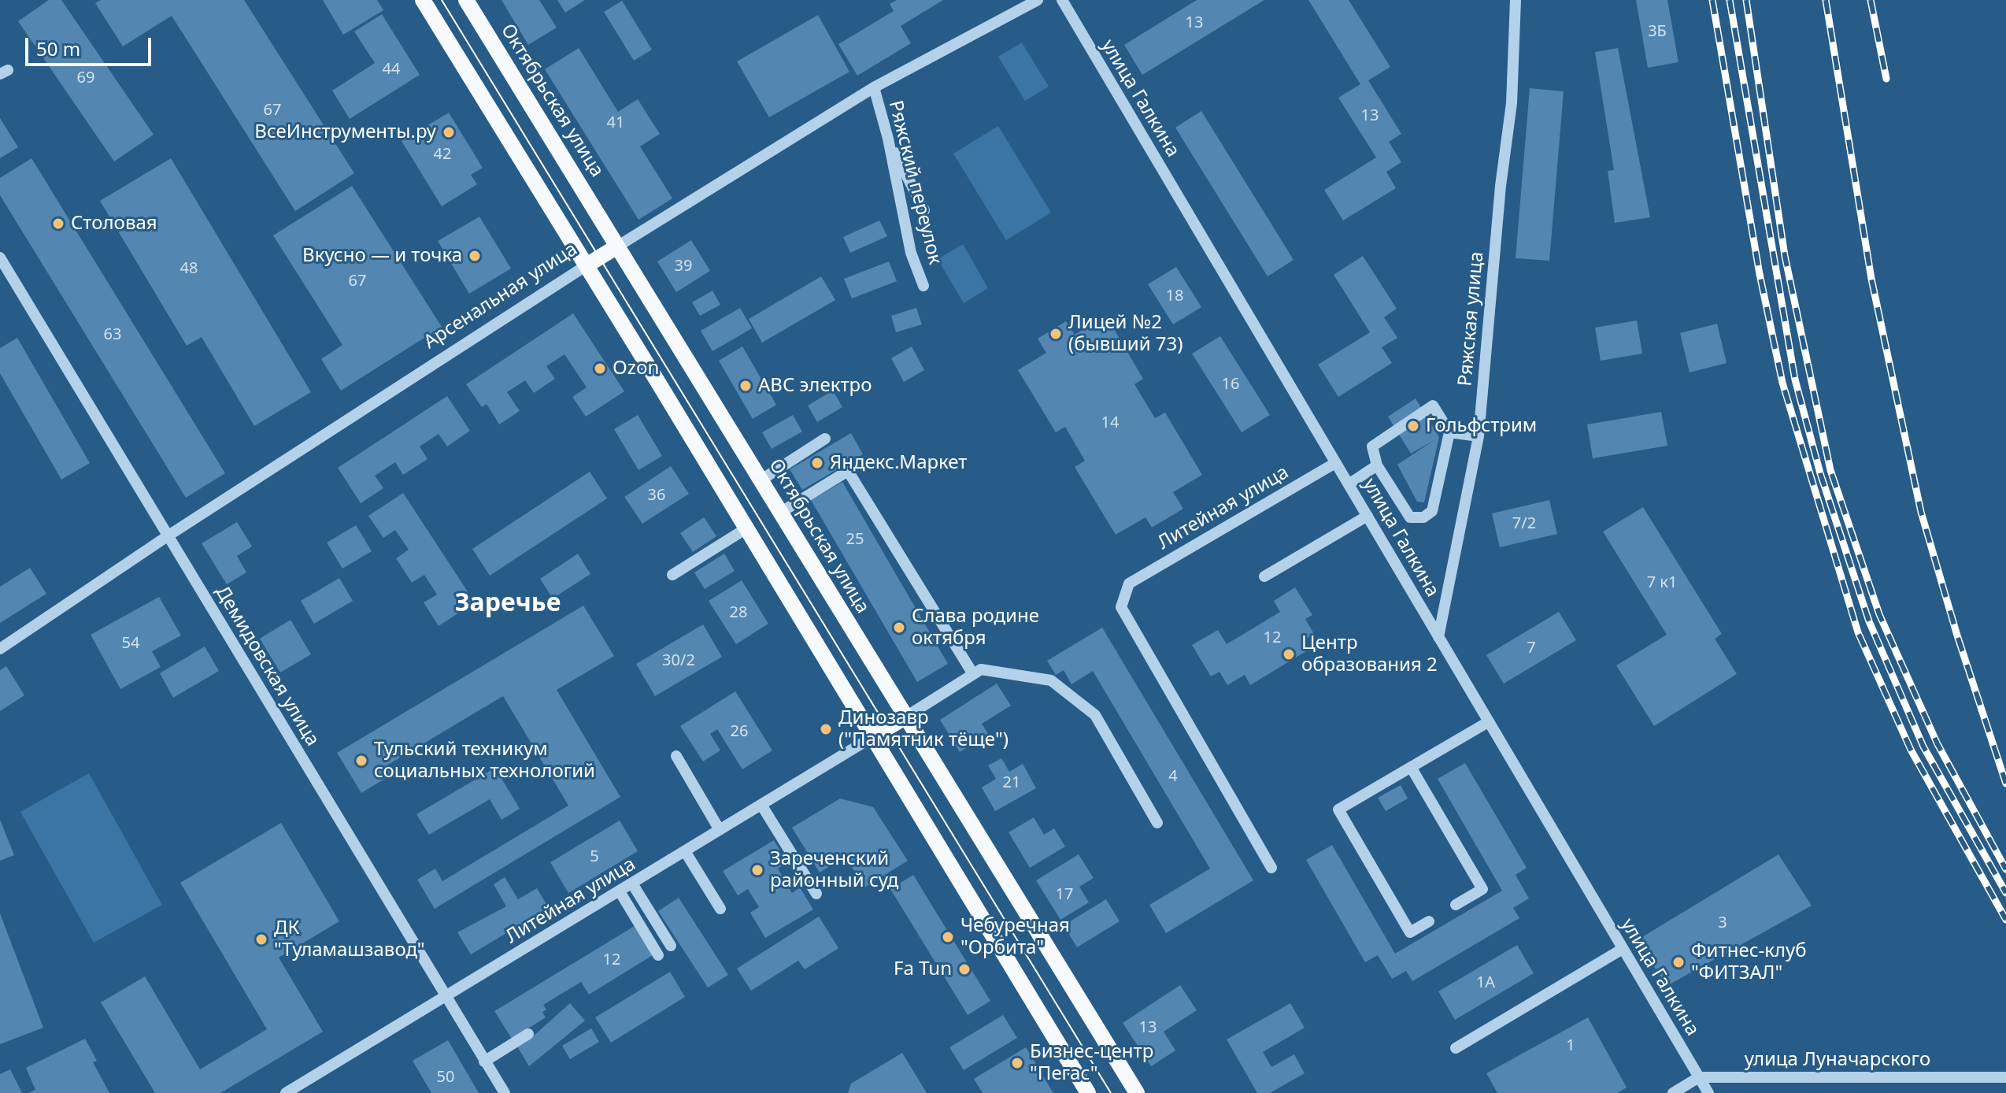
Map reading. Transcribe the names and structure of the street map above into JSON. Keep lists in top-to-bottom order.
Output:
{
  "streets": {
    "main road": ["Октябрьская улица", "Арсенальная улица"],
    "street": [
      "улица Галкина",
      "Ряжский переулок",
      "Ряжская улица",
      "Литейная улица",
      "Демидовская улица",
      "улица Луначарского"
    ]
  },
  "crossings": [
    ["улица Галкина", "Ряжская улица"],
    ["улица Галкина", "Литейная улица"],
    ["улица Галкина", "улица Луначарского"],
    ["Октябрьская улица", "Арсенальная улица"],
    ["Ряжский переулок", "Арсенальная улица"],
    ["Арсенальная улица", "Демидовская улица"],
    ["Литейная улица", "Демидовская улица"]
  ],
  "districts": ["Заречье"],
  "places": [
    "ВсеИнструменты.ру",
    "Столовая",
    "Вкусно — и точка",
    "Лицей №2 (бывший 73)",
    "Ozon",
    "АВС электро",
    "Гольфстрим",
    "Яндекс.Маркет",
    "Слава родине октября",
    "Центр образования 2",
    "Динозавр (\"Памятник тёще\")",
    "Тульский техникум социальных технологий",
    "Зареченский районный суд",
    "Чебуречная \"Орбита\"",
    "ДК \"Туламашзавод\"",
    "Фитнес-клуб \"ФИТЗАЛ\"",
    "Fa Tun",
    "Бизнес-центр \"Пегас\""
  ],
  "house_numbers": [
    "13",
    "3Б",
    "44",
    "69",
    "67",
    "13",
    "41",
    "42",
    "39",
    "48",
    "67",
    "18",
    "63",
    "16",
    "14",
    "36",
    "7/2",
    "25",
    "7 к1",
    "28",
    "12",
    "54",
    "7",
    "30/2",
    "26",
    "4",
    "21",
    "5",
    "17",
    "3",
    "12",
    "1А",
    "13",
    "1",
    "50"
  ],
  "scale_bar": "50 m"
}
